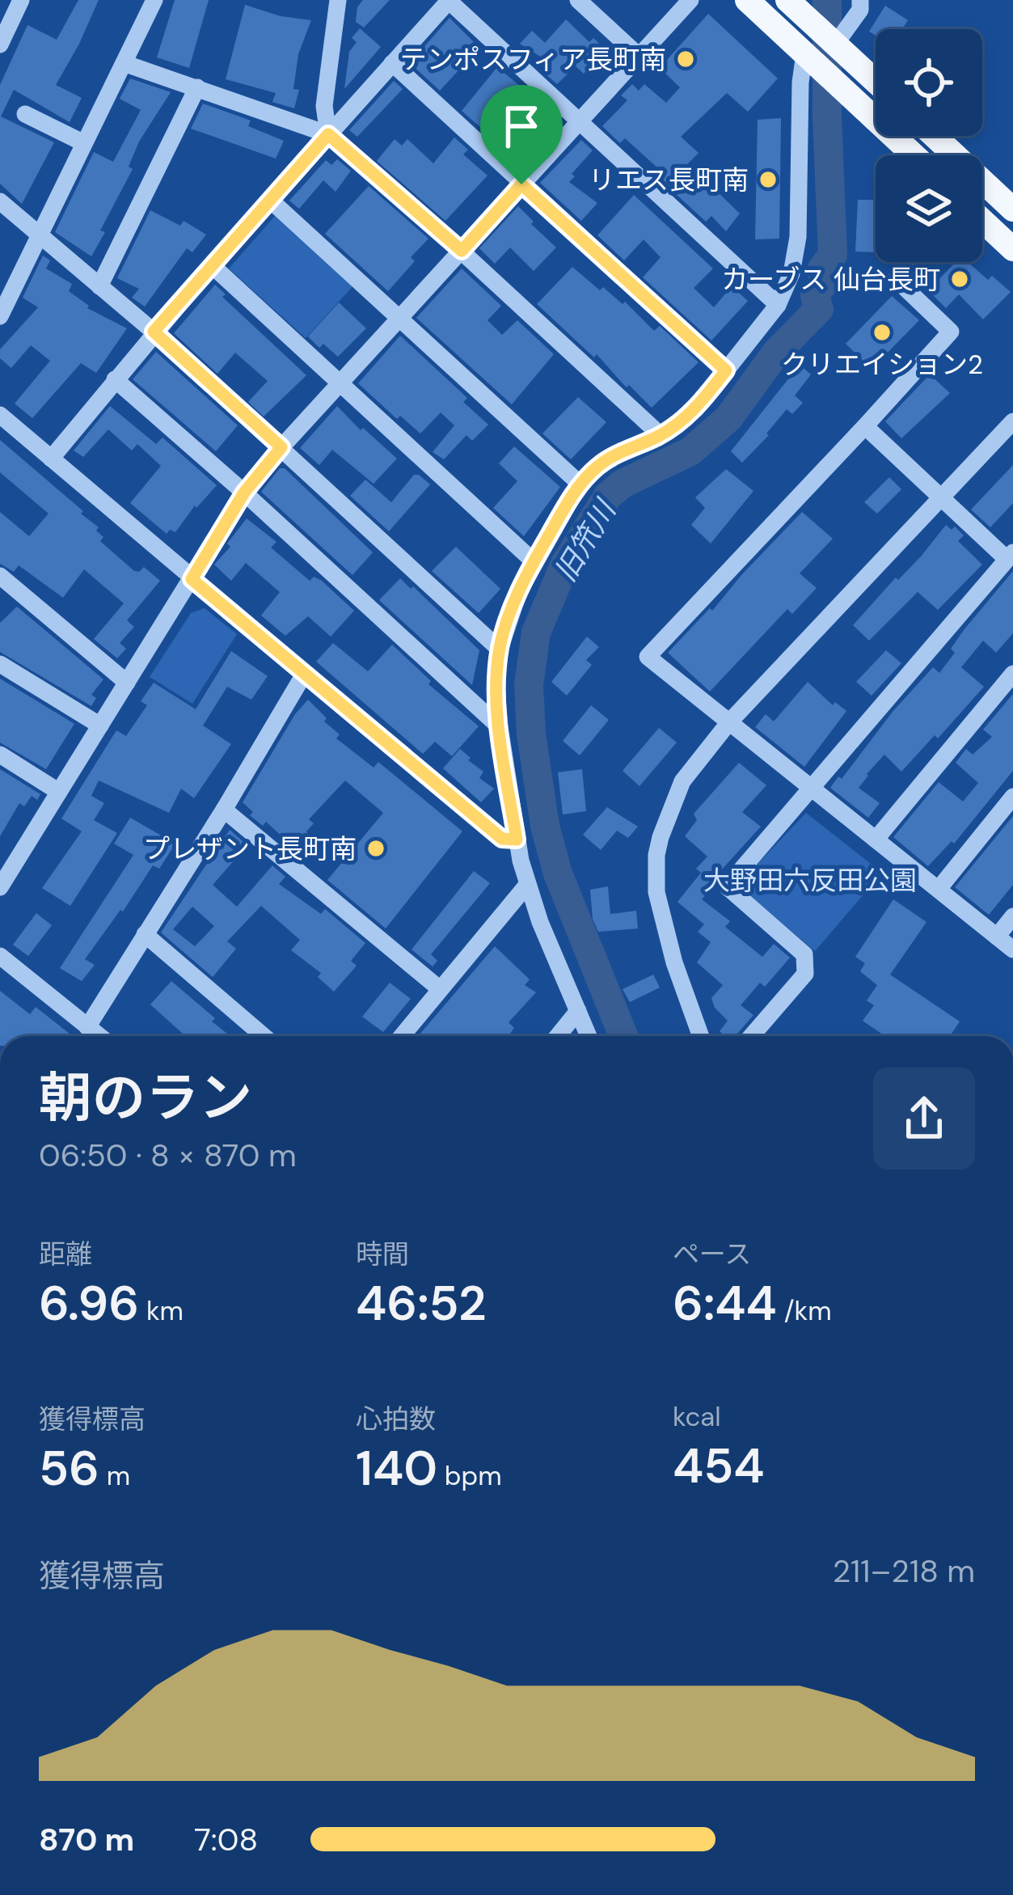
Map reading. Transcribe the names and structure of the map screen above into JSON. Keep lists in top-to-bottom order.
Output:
{
  "water": ["旧笊川"],
  "parks": ["大野田六反田公園"],
  "places": [
    "テンポスフィア長町南",
    "リエス長町南",
    "カーブス 仙台長町",
    "クリエイション2",
    "プレザント長町南"
  ],
  "page": {
    "heading": ["朝のラン", "06:50 · 8 × 870 m"],
    "stats": [
      ["距離", "6.96 km"],
      ["時間", "46:52"],
      ["ペース", "6:44 /km"],
      ["獲得標高", "56 m"],
      ["心拍数", "140 bpm"],
      ["kcal", "454"]
    ],
    "chart": ["獲得標高", "211–218 m"],
    "list": [
      {
        "name": "870 m",
        "note": "7:08"
      }
    ]
  }
}
